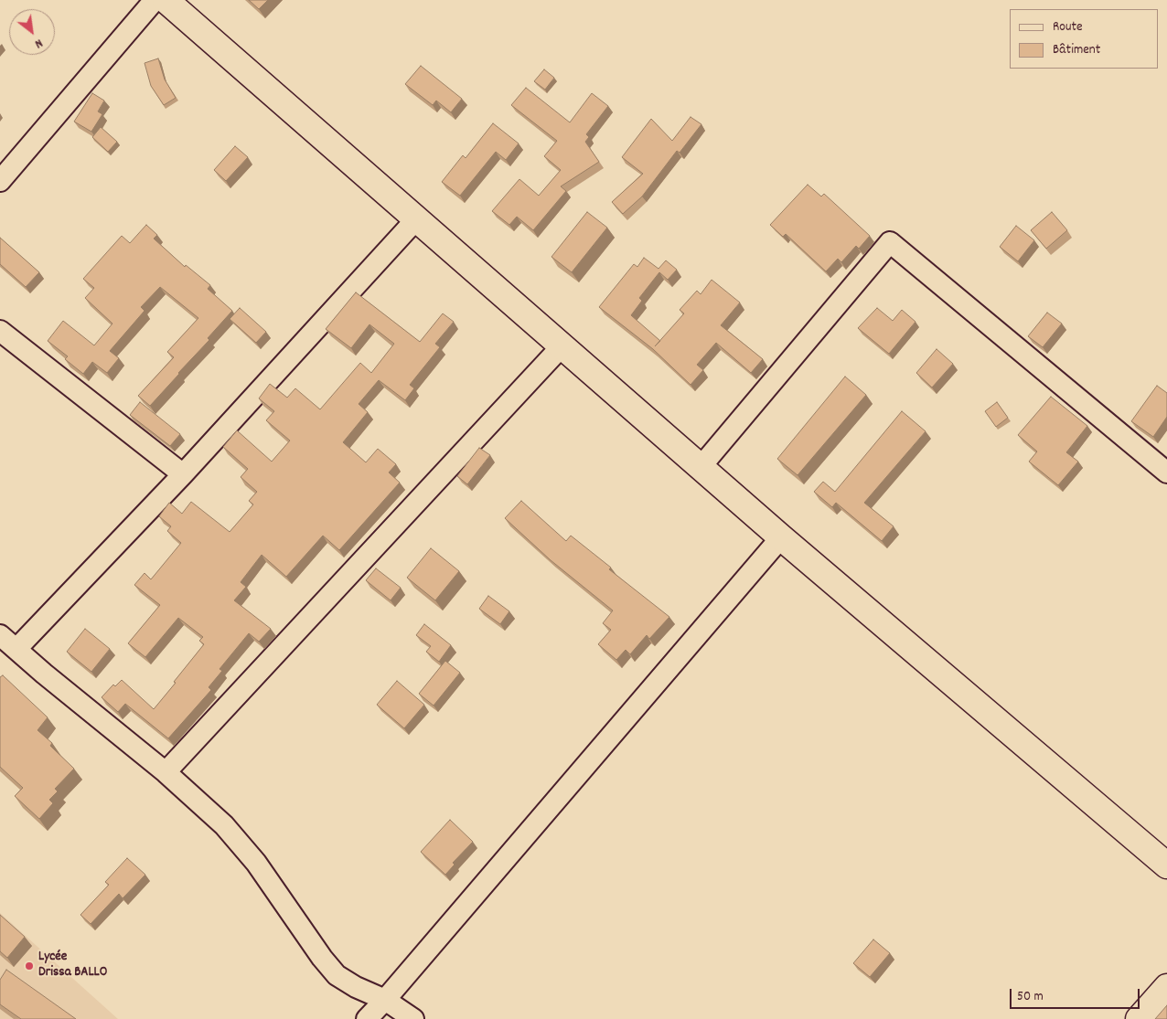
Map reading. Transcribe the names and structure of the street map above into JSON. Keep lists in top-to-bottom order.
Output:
{
  "places": ["Lycée Drissa BALLO"],
  "legend": ["Route", "Bâtiment"],
  "scale_bar": "50 m",
  "north": "bottom right"
}
